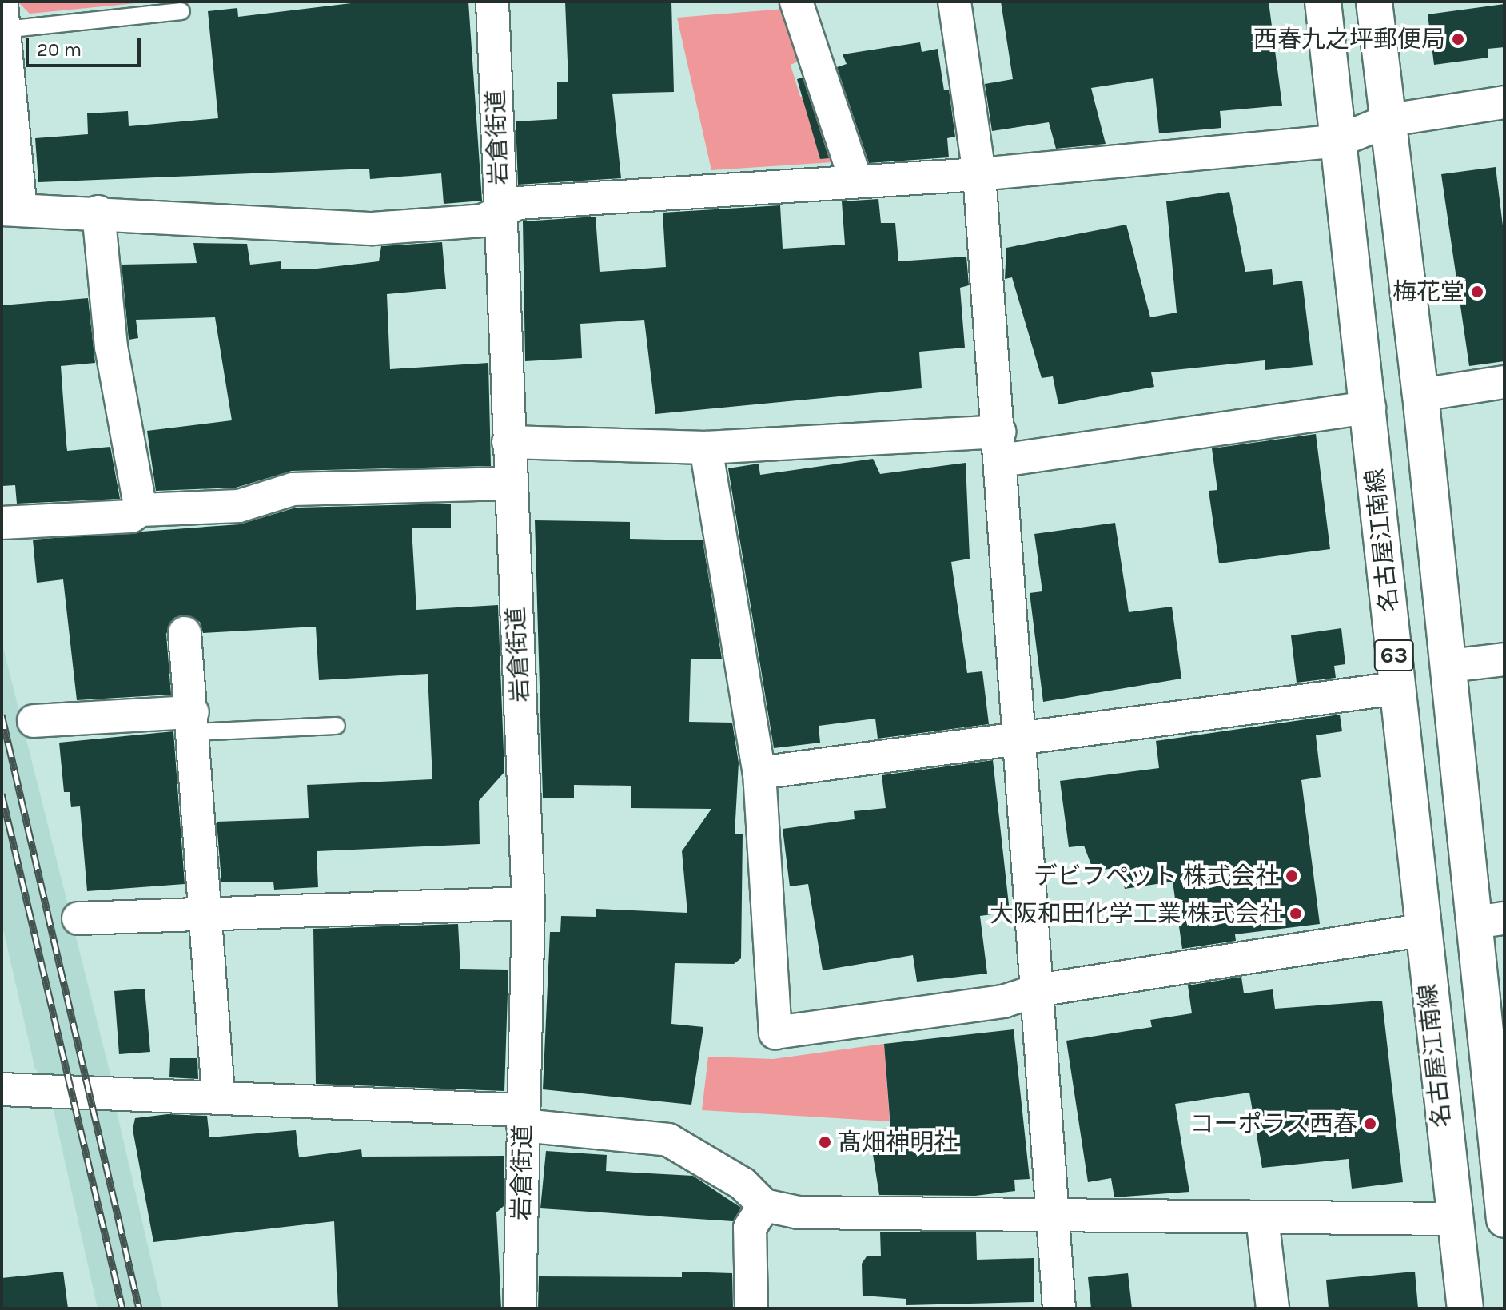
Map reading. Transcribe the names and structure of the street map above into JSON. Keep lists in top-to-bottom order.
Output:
{
  "streets": {
    "main road": ["名古屋江南線", "63"],
    "street": ["岩倉街道"]
  },
  "places": [
    "西春九之坪郵便局",
    "梅花堂",
    "デビフペット 株式会社",
    "大阪和田化学工業 株式会社",
    "コーポラス西春",
    "髙畑神明社"
  ],
  "scale_bar": "20 m"
}
